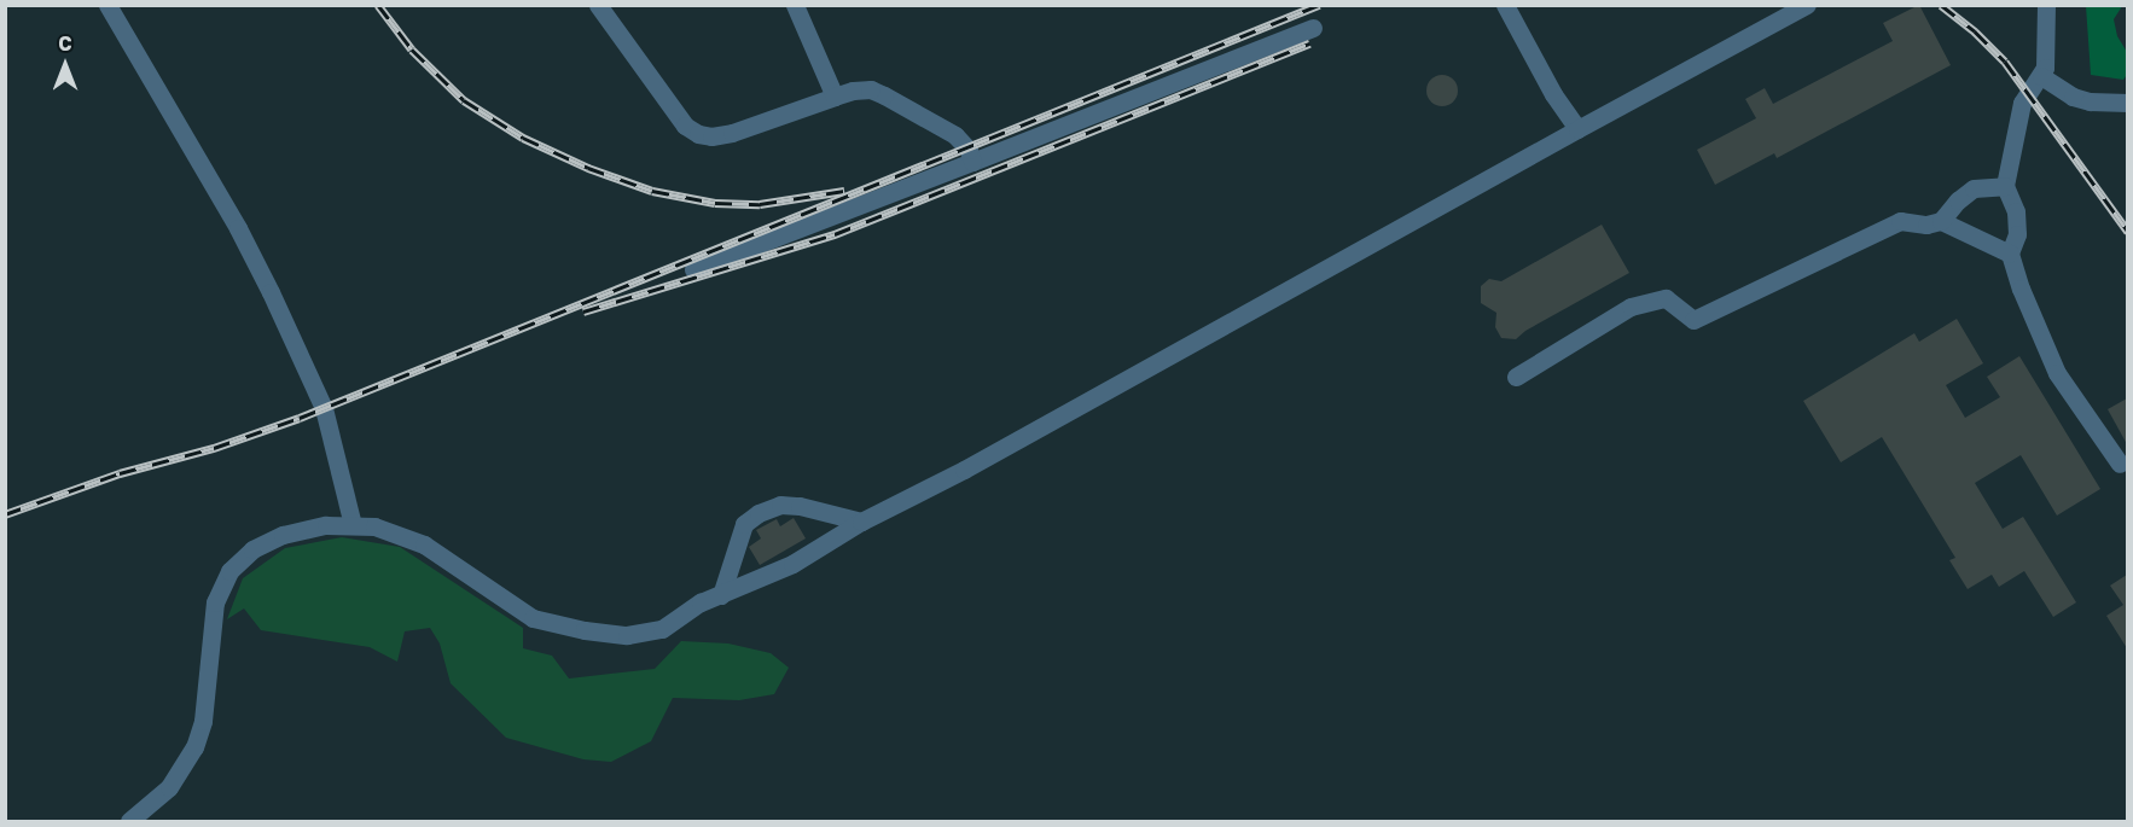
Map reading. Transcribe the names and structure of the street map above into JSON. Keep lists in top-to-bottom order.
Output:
{
  "north": "top"
}
